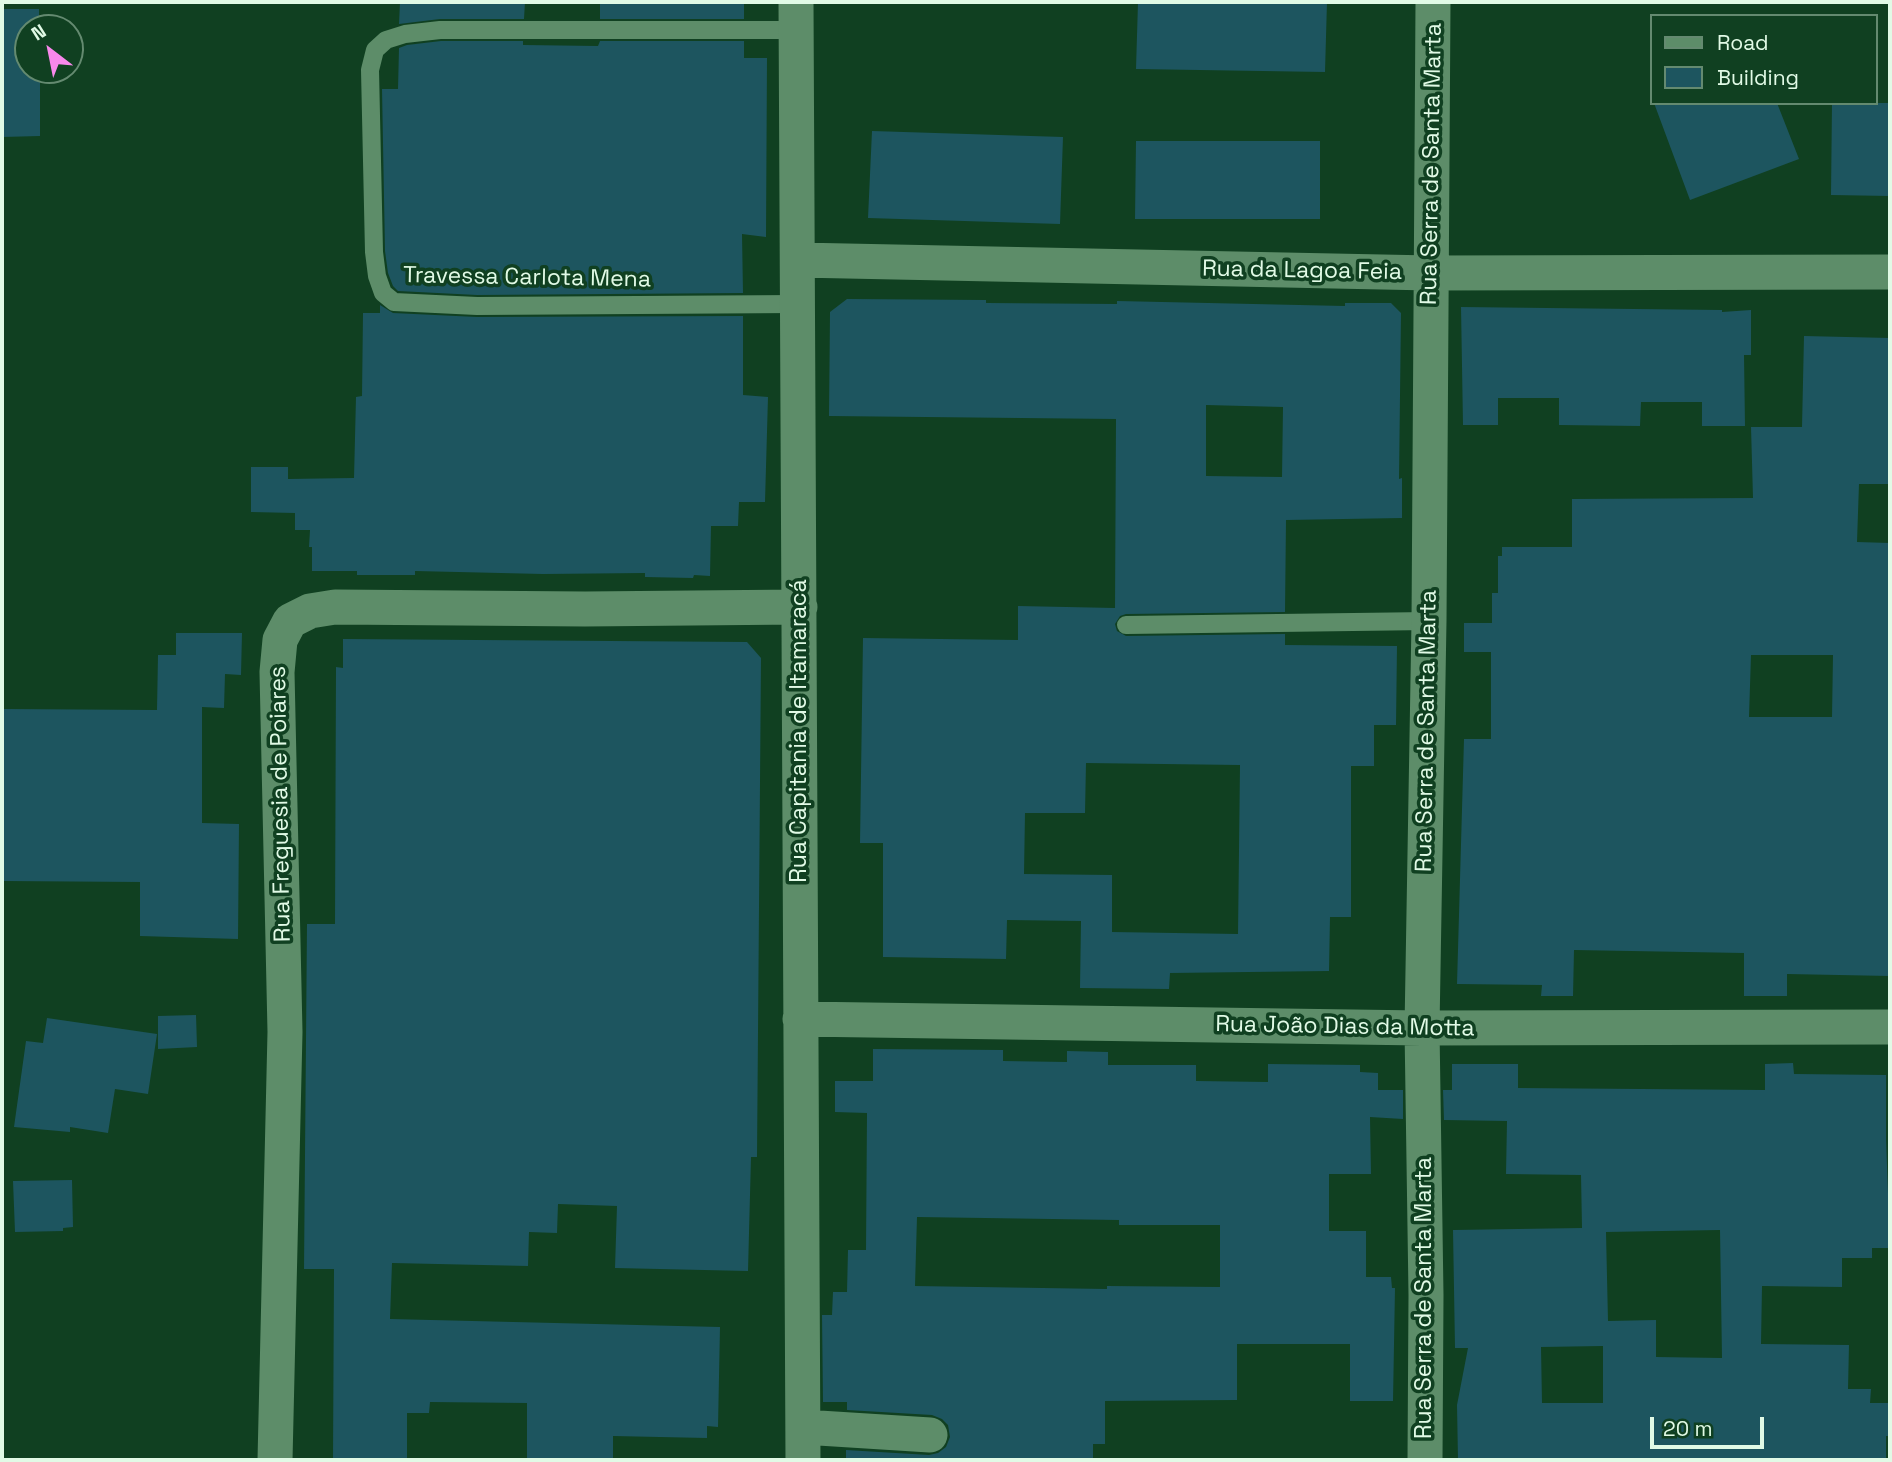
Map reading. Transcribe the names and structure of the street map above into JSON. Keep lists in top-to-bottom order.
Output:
{
  "streets": {
    "street": [
      "Rua Serra de Santa Marta",
      "Rua da Lagoa Feia",
      "Rua Capitania de Itamaracá",
      "Rua Freguesia de Poiares",
      "Rua João Dias da Motta"
    ],
    "lane": ["Travessa Carlota Mena"]
  },
  "crossings": [
    ["Rua Serra de Santa Marta", "Rua da Lagoa Feia"],
    ["Rua Serra de Santa Marta", "Rua João Dias da Motta"],
    ["Rua da Lagoa Feia", "Rua Capitania de Itamaracá"],
    ["Travessa Carlota Mena", "Rua Capitania de Itamaracá"],
    ["Rua Capitania de Itamaracá", "Rua Freguesia de Poiares"],
    ["Rua Capitania de Itamaracá", "Rua João Dias da Motta"]
  ],
  "legend": ["Road", "Building"],
  "scale_bar": "20 m",
  "north": "top left"
}
